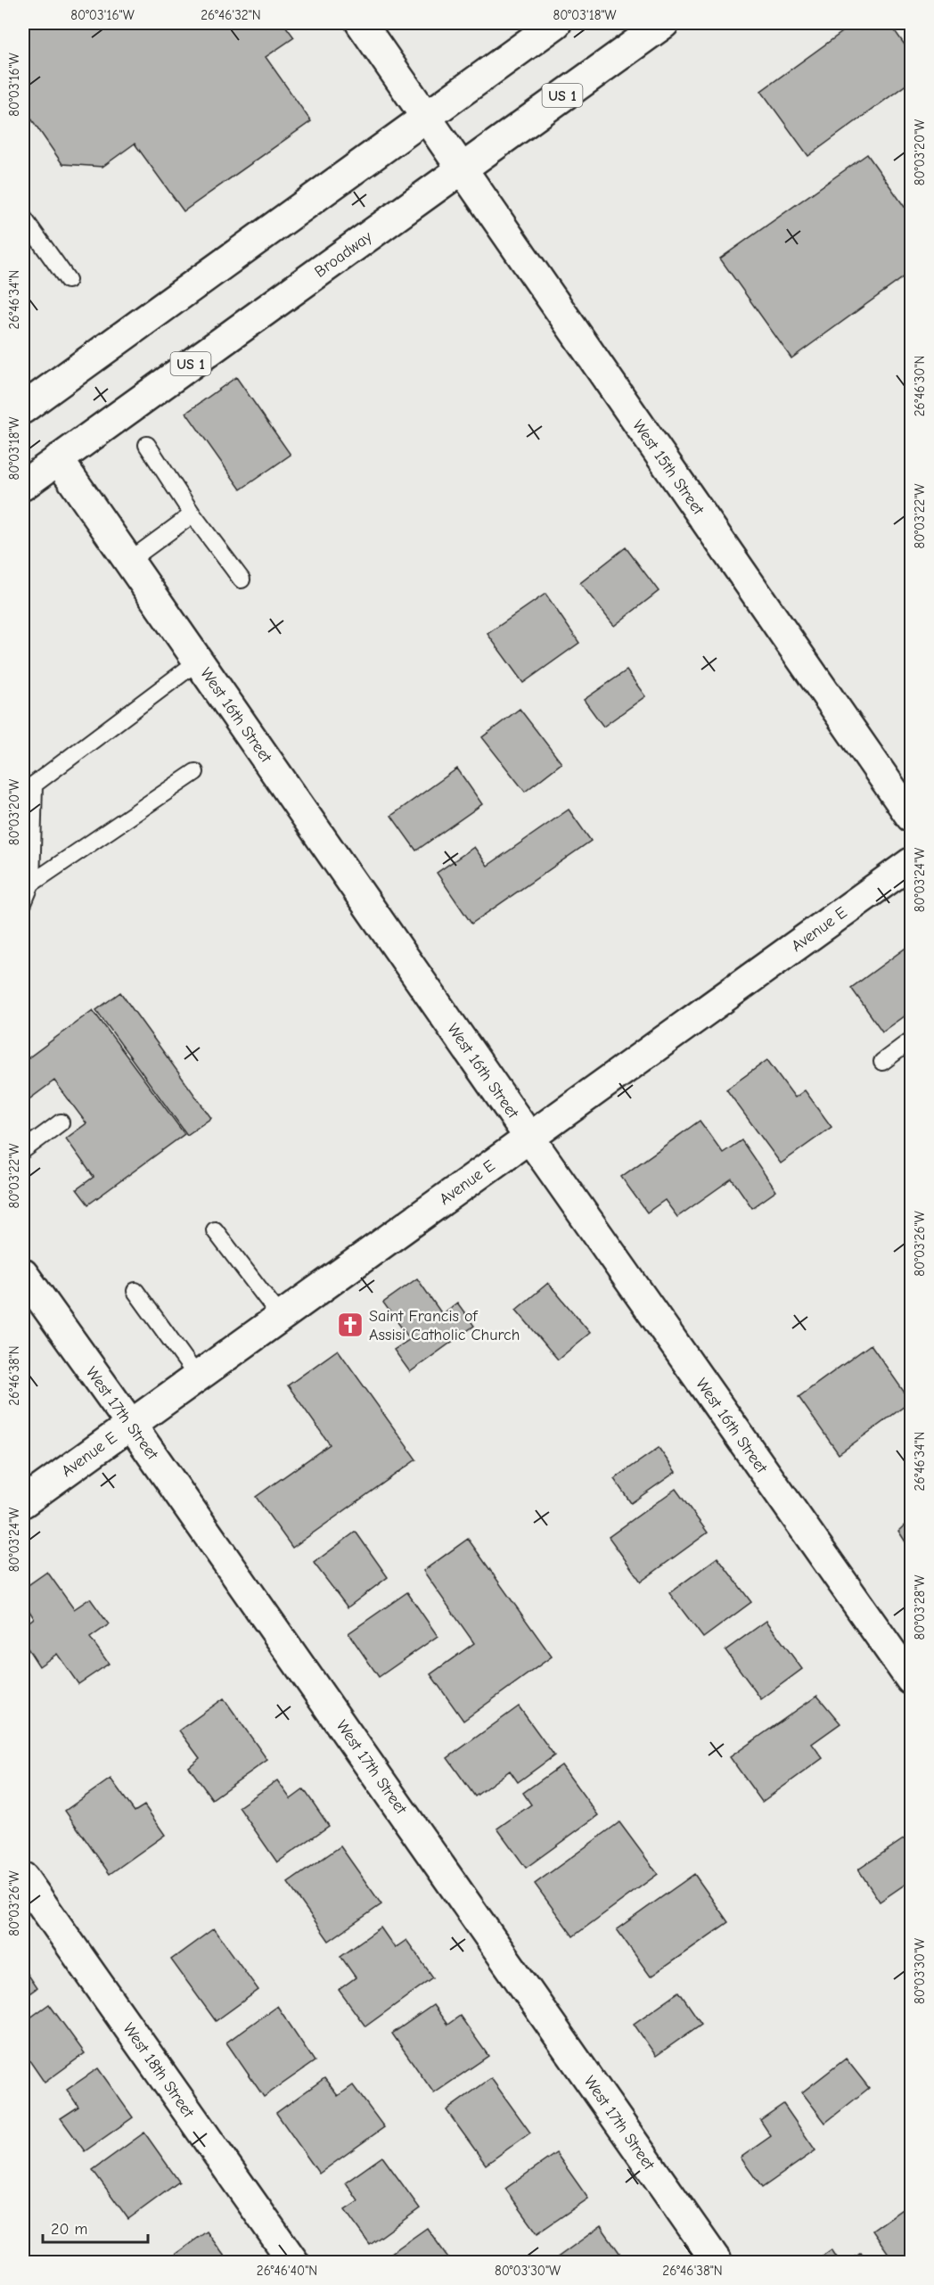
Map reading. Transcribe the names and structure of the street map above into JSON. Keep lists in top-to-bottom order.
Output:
{
  "streets": {
    "street": [
      "US 1",
      "Broadway",
      "West 15th Street",
      "West 16th Street",
      "Avenue E",
      "West 17th Street",
      "West 18th Street"
    ]
  },
  "crossings": [
    ["Broadway", "West 15th Street"],
    ["Broadway", "West 16th Street"],
    ["West 16th Street", "Avenue E"],
    ["Avenue E", "West 17th Street"]
  ],
  "places": {
    "church": ["Saint Francis of Assisi Catholic Church"]
  },
  "scale_bar": "20 m",
  "coordinates": [
    "80°03'16\"W",
    "26°46'32\"N",
    "80°03'18\"W",
    "80°03'20\"W",
    "26°46'34\"N",
    "26°46'30\"N",
    "80°03'22\"W",
    "80°03'24\"W",
    "80°03'26\"W",
    "26°46'38\"N",
    "80°03'28\"W",
    "80°03'30\"W",
    "26°46'40\"N"
  ]
}
